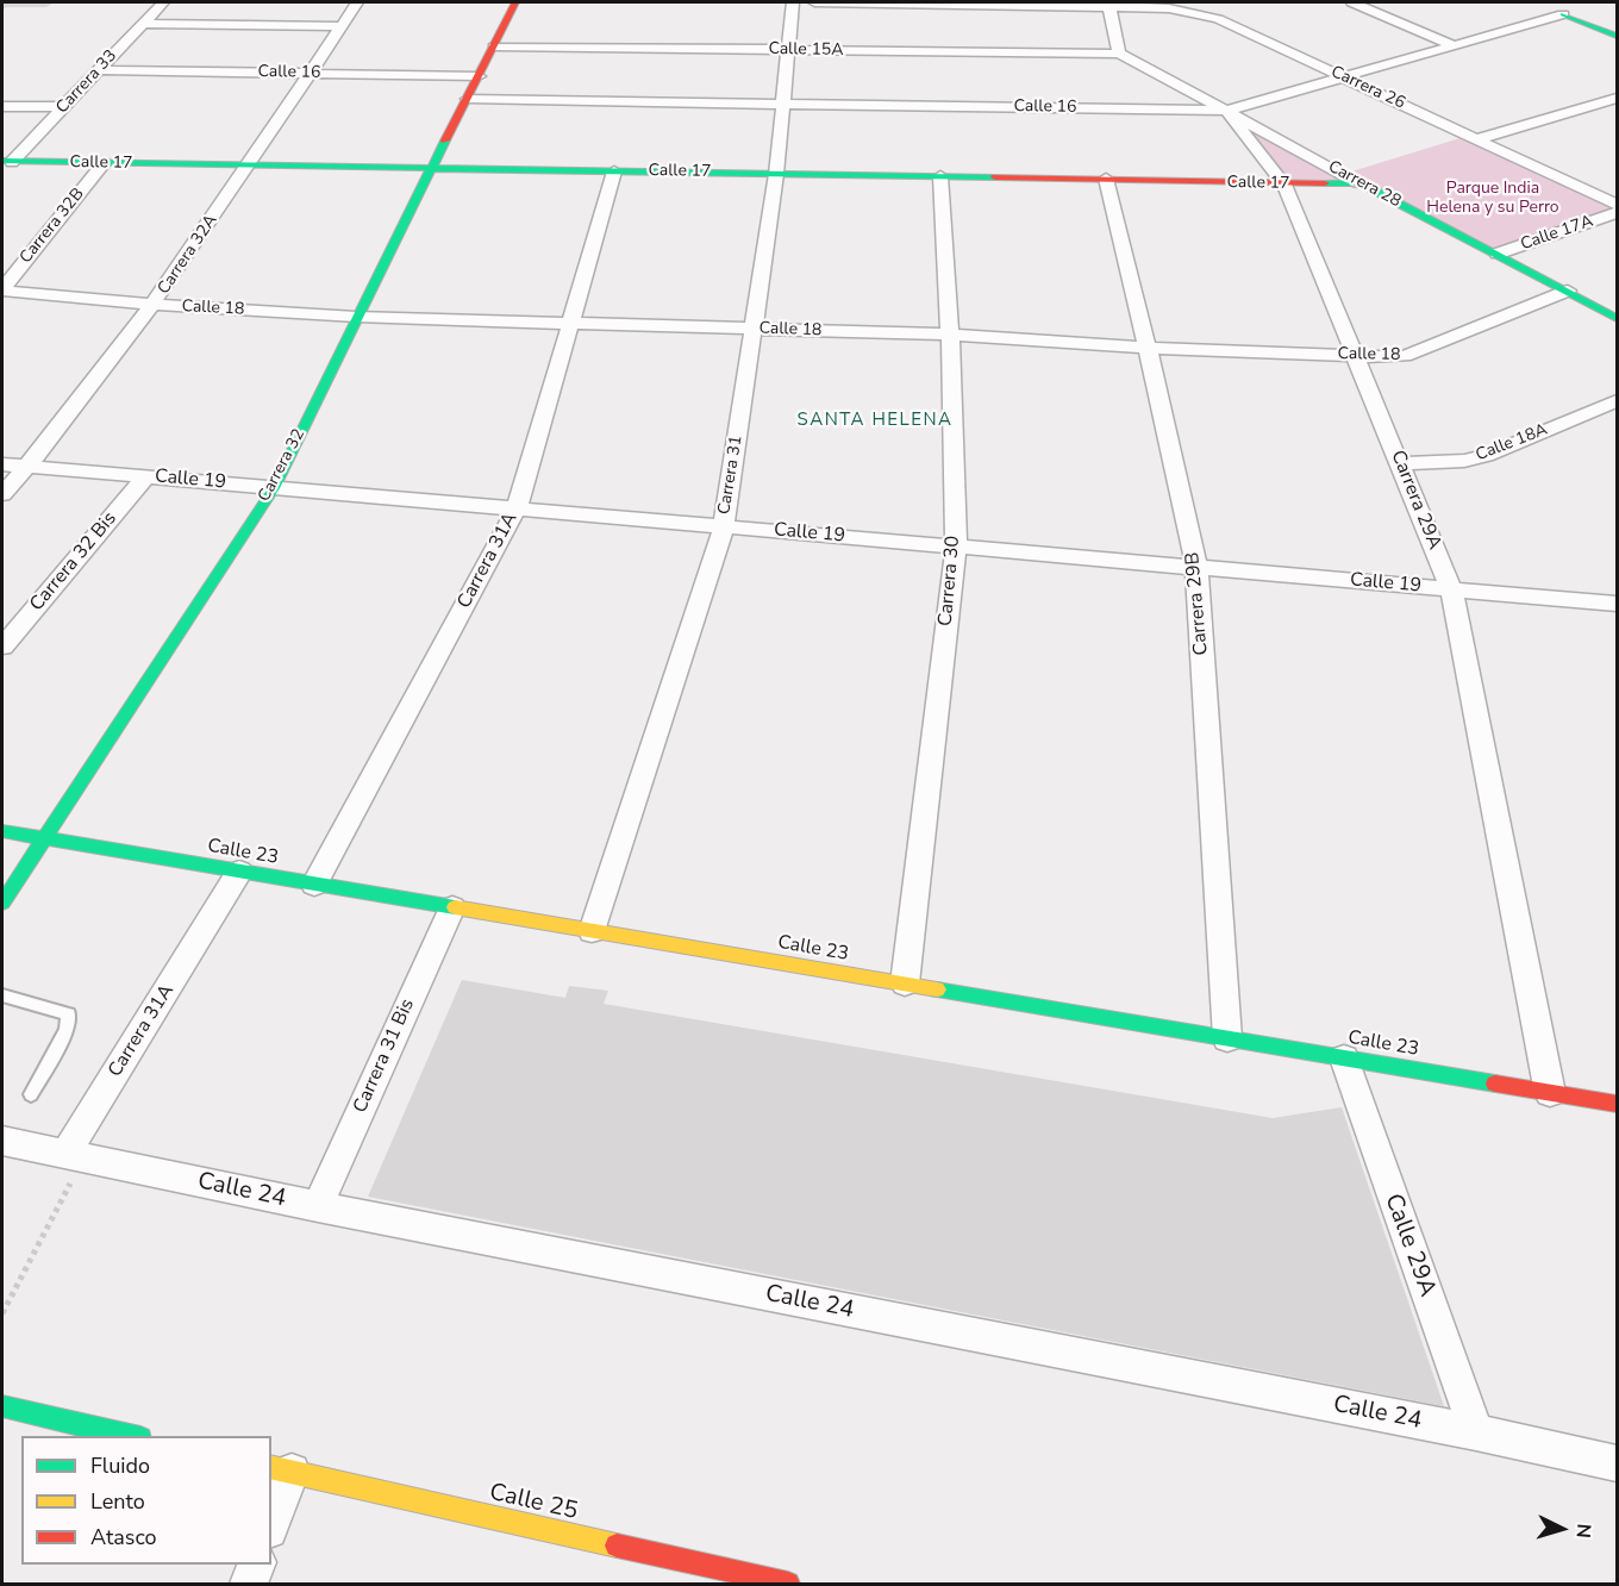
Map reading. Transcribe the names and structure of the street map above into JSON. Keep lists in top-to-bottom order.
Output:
{
  "streets": {
    "street": [
      "Calle 15A",
      "Calle 16",
      "Carrera 33",
      "Carrera 26",
      "Calle 17",
      "Carrera 28",
      "Carrera 32B",
      "Calle 17A",
      "Carrera 32A",
      "Calle 18",
      "Calle 18A",
      "Carrera 32",
      "Carrera 31",
      "Calle 19",
      "Carrera 29A",
      "Carrera 31A",
      "Carrera 32 Bis",
      "Carrera 30",
      "Carrera 29B",
      "Calle 23",
      "Carrera 31 Bis",
      "Calle 24",
      "Calle 29A",
      "Calle 25"
    ]
  },
  "crossings": [
    ["Calle 15A", "Carrera 32"],
    ["Calle 15A", "Carrera 31"],
    ["Calle 15A", "Carrera 29A"],
    ["Calle 16", "Carrera 33"],
    ["Calle 16", "Carrera 26"],
    ["Calle 16", "Carrera 28"],
    ["Calle 16", "Carrera 32A"],
    ["Calle 16", "Carrera 32"],
    ["Calle 16", "Carrera 31"],
    ["Calle 16", "Carrera 29A"],
    ["Carrera 33", "Calle 17"],
    ["Calle 17", "Carrera 28"],
    ["Calle 17", "Carrera 32B"],
    ["Calle 17", "Carrera 32A"],
    ["Calle 17", "Carrera 32"],
    ["Calle 17", "Carrera 31"],
    ["Calle 17", "Carrera 29A"],
    ["Calle 17", "Carrera 31A"],
    ["Calle 17", "Carrera 30"],
    ["Calle 17", "Carrera 29B"],
    ["Carrera 28", "Calle 17A"],
    ["Carrera 28", "Calle 18"],
    ["Carrera 28", "Carrera 29A"],
    ["Carrera 32B", "Calle 18"],
    ["Carrera 32A", "Calle 18"],
    ["Carrera 32A", "Calle 19"],
    ["Calle 18", "Carrera 32"],
    ["Calle 18", "Carrera 31"],
    ["Calle 18", "Carrera 29A"],
    ["Calle 18", "Carrera 31A"],
    ["Calle 18", "Carrera 30"],
    ["Calle 18", "Carrera 29B"],
    ["Calle 18A", "Carrera 29A"],
    ["Carrera 32", "Calle 19"],
    ["Carrera 32", "Calle 23"],
    ["Carrera 31", "Calle 19"],
    ["Carrera 31", "Calle 23"],
    ["Calle 19", "Carrera 29A"],
    ["Calle 19", "Carrera 31A"],
    ["Calle 19", "Carrera 32 Bis"],
    ["Calle 19", "Carrera 30"],
    ["Calle 19", "Carrera 29B"],
    ["Carrera 29A", "Calle 23"],
    ["Carrera 31A", "Calle 23"],
    ["Carrera 31A", "Calle 24"],
    ["Carrera 30", "Calle 23"],
    ["Carrera 29B", "Calle 23"],
    ["Calle 23", "Carrera 31 Bis"],
    ["Calle 23", "Calle 29A"],
    ["Carrera 31 Bis", "Calle 24"],
    ["Calle 24", "Calle 29A"]
  ],
  "districts": ["SANTA HELENA"],
  "parks": ["Parque India Helena y su Perro"],
  "legend": ["Fluido", "Lento", "Atasco"],
  "north": "right"
}
